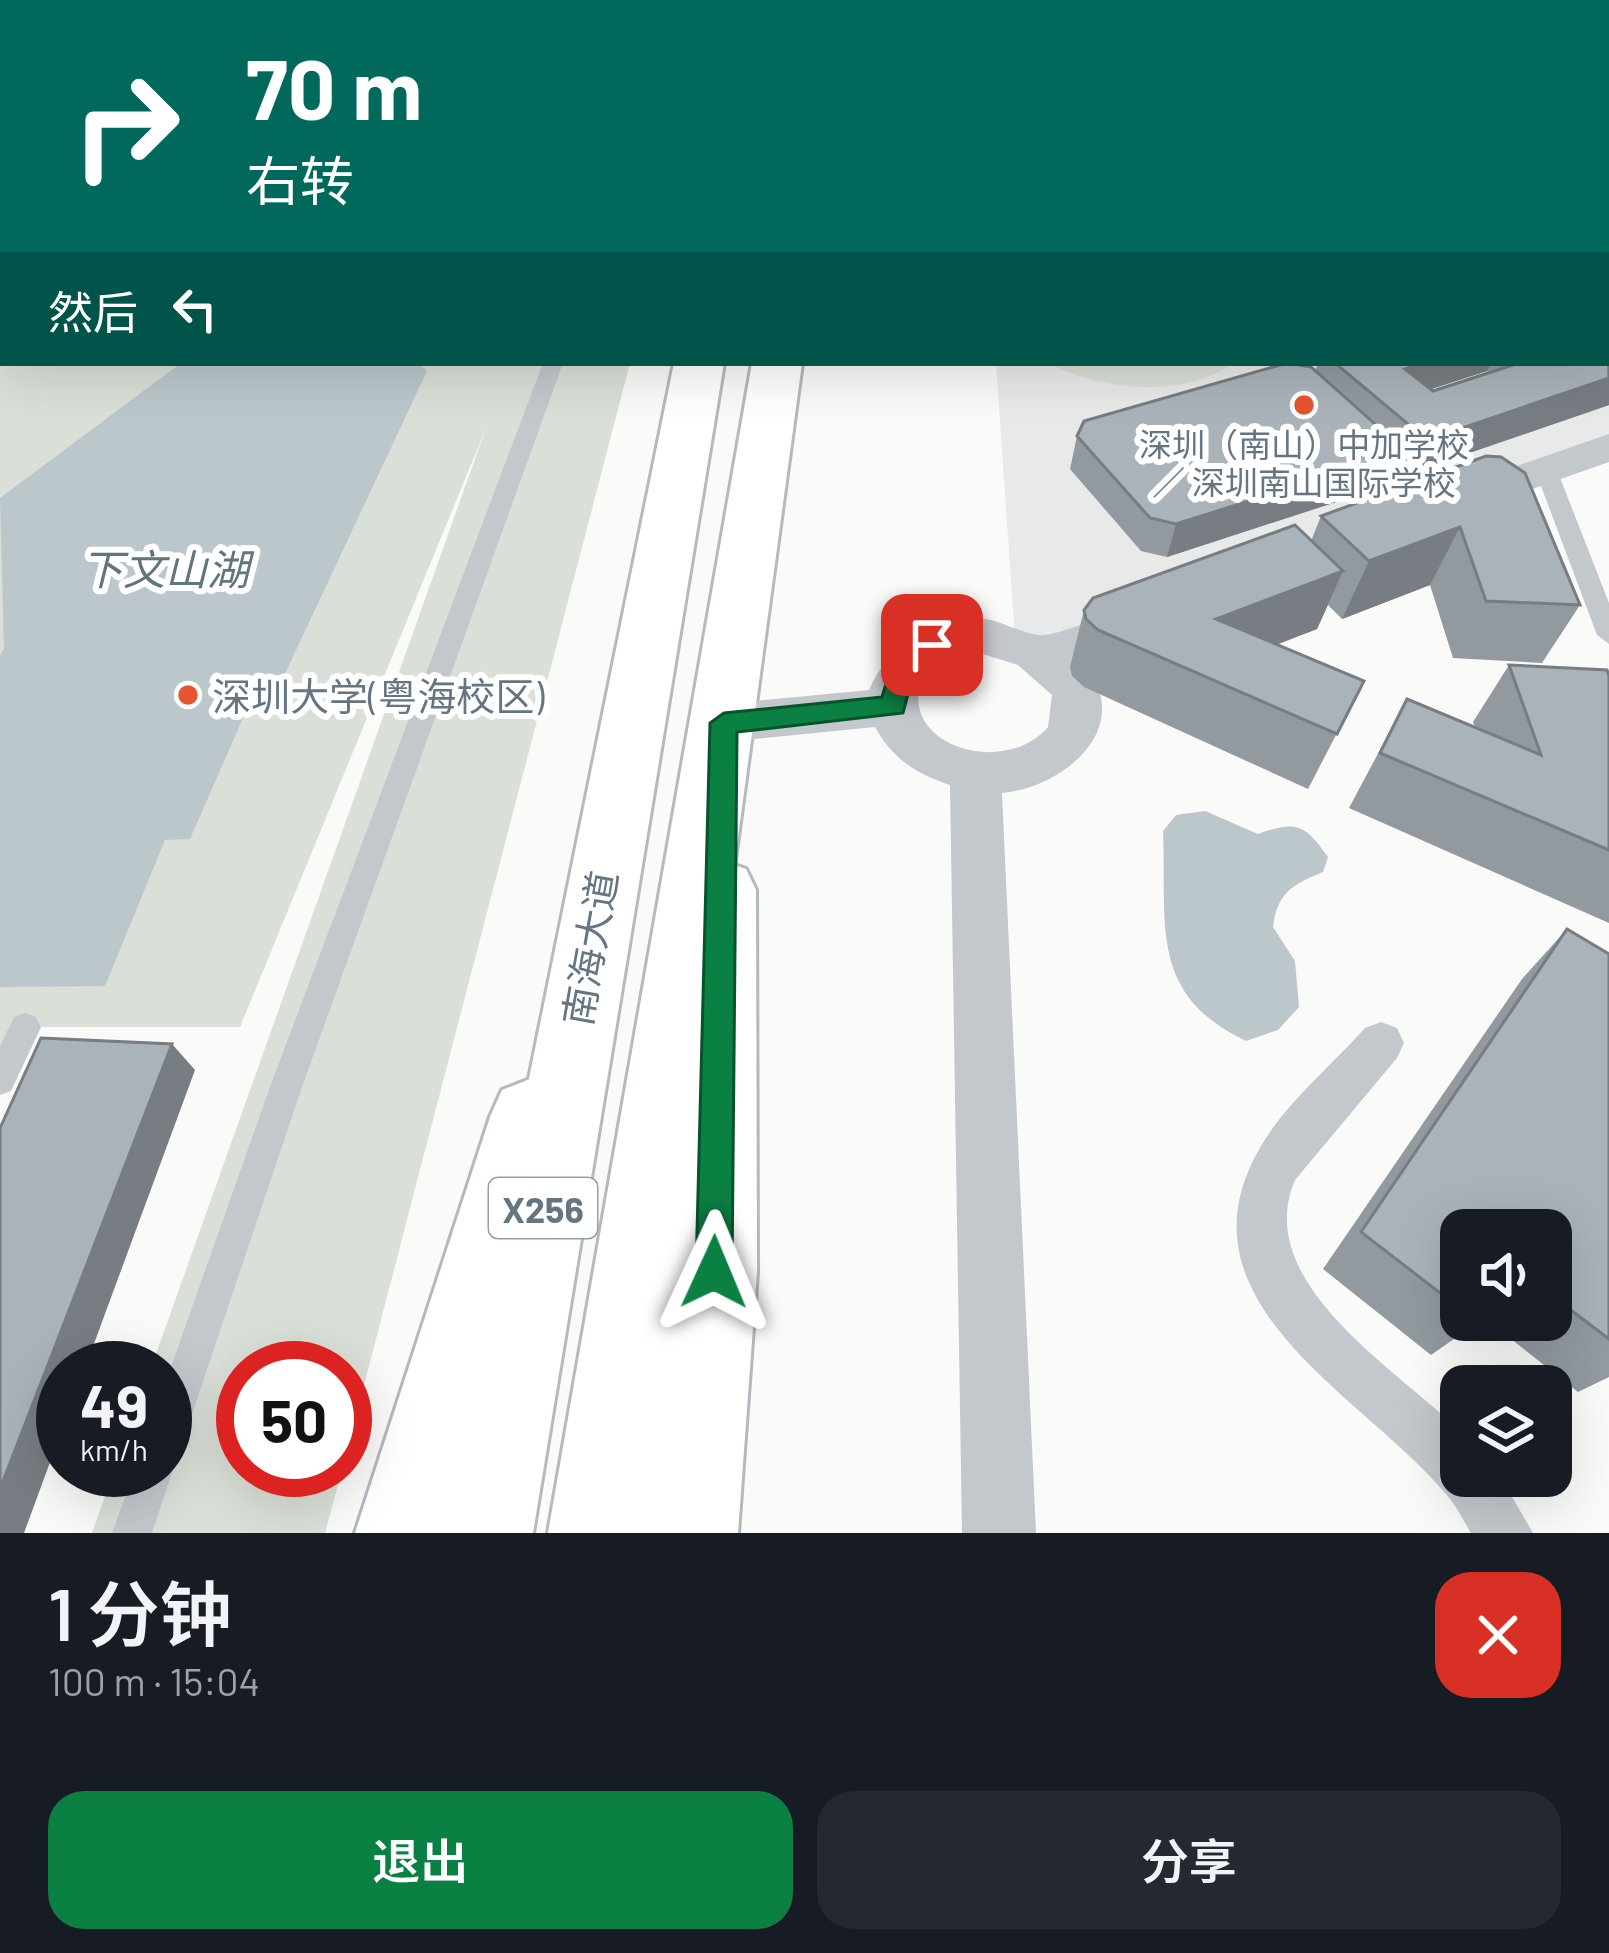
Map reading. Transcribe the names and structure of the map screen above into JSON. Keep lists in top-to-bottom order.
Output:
{
  "streets": {
    "main road": ["南海大道", "X256"]
  },
  "water": ["下文山湖"],
  "places": ["深圳（南山）中加学校 ／ 深圳南山国际学校", "深圳大学(粤海校区)"],
  "page": {
    "turn": ["70 m", "右转"],
    "then": "然后",
    "speed": "49 km/h",
    "limit": "50",
    "heading": ["1 分钟", "100 m · 15:04"],
    "buttons": ["退出", "分享"]
  }
}
